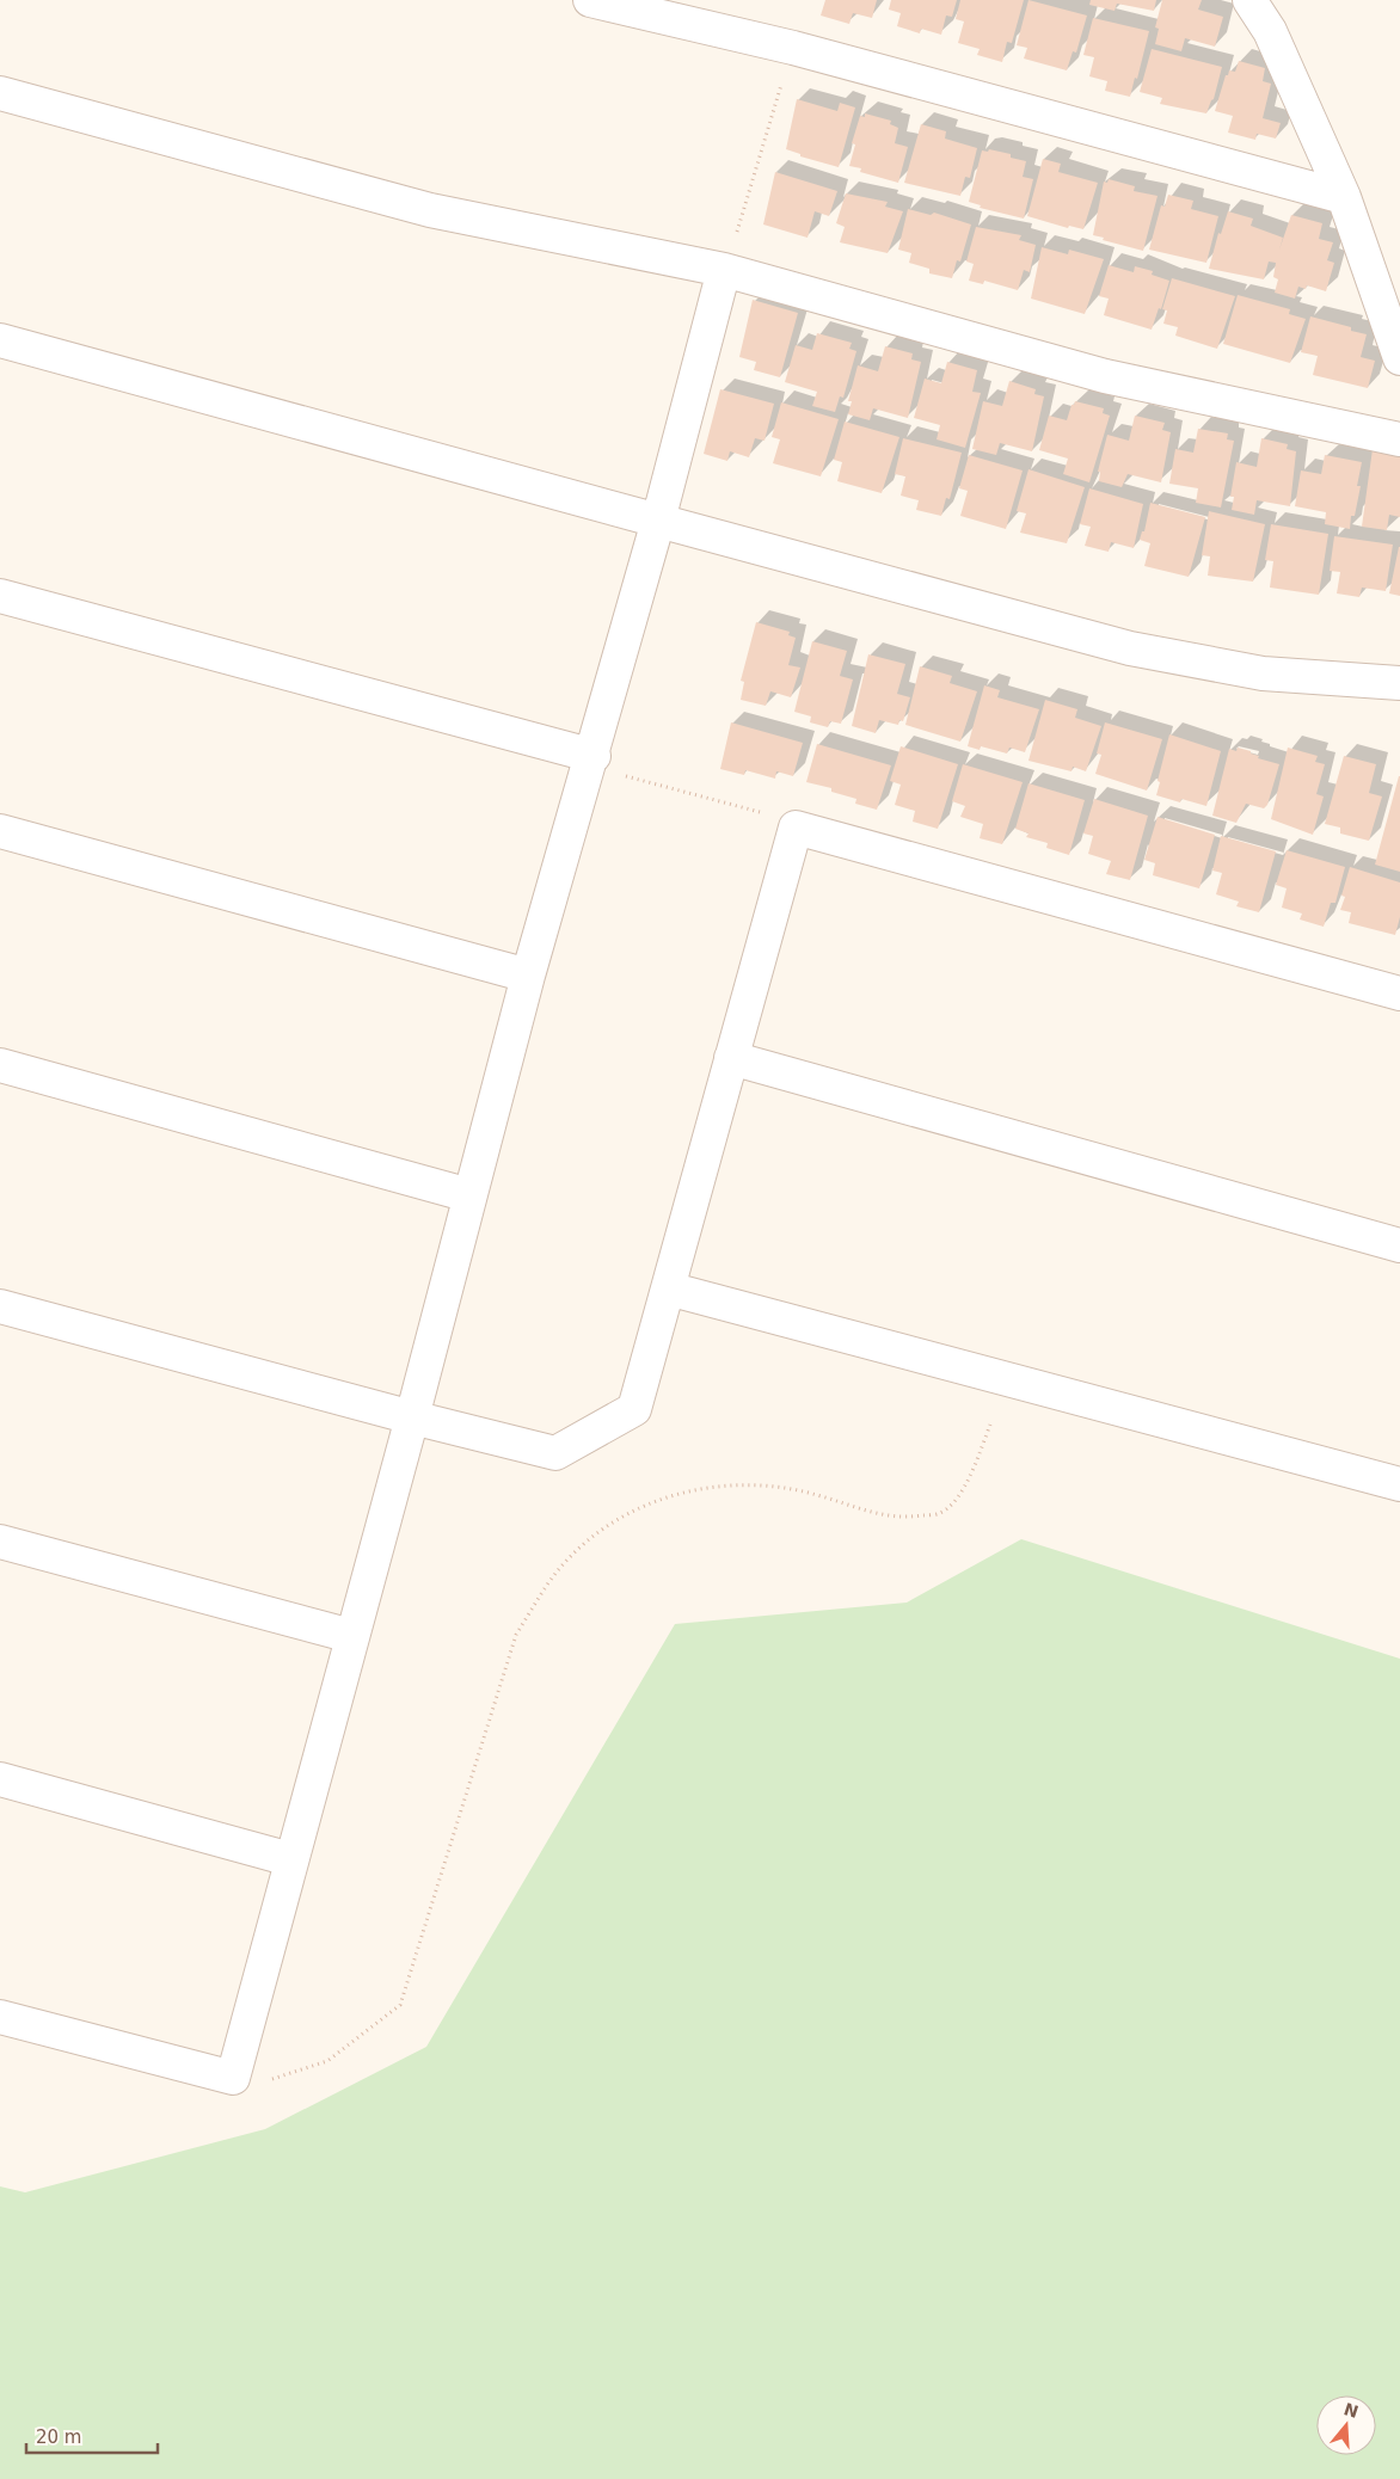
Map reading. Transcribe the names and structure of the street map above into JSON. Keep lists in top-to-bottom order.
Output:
{
  "scale_bar": "20 m",
  "north": "top"
}
